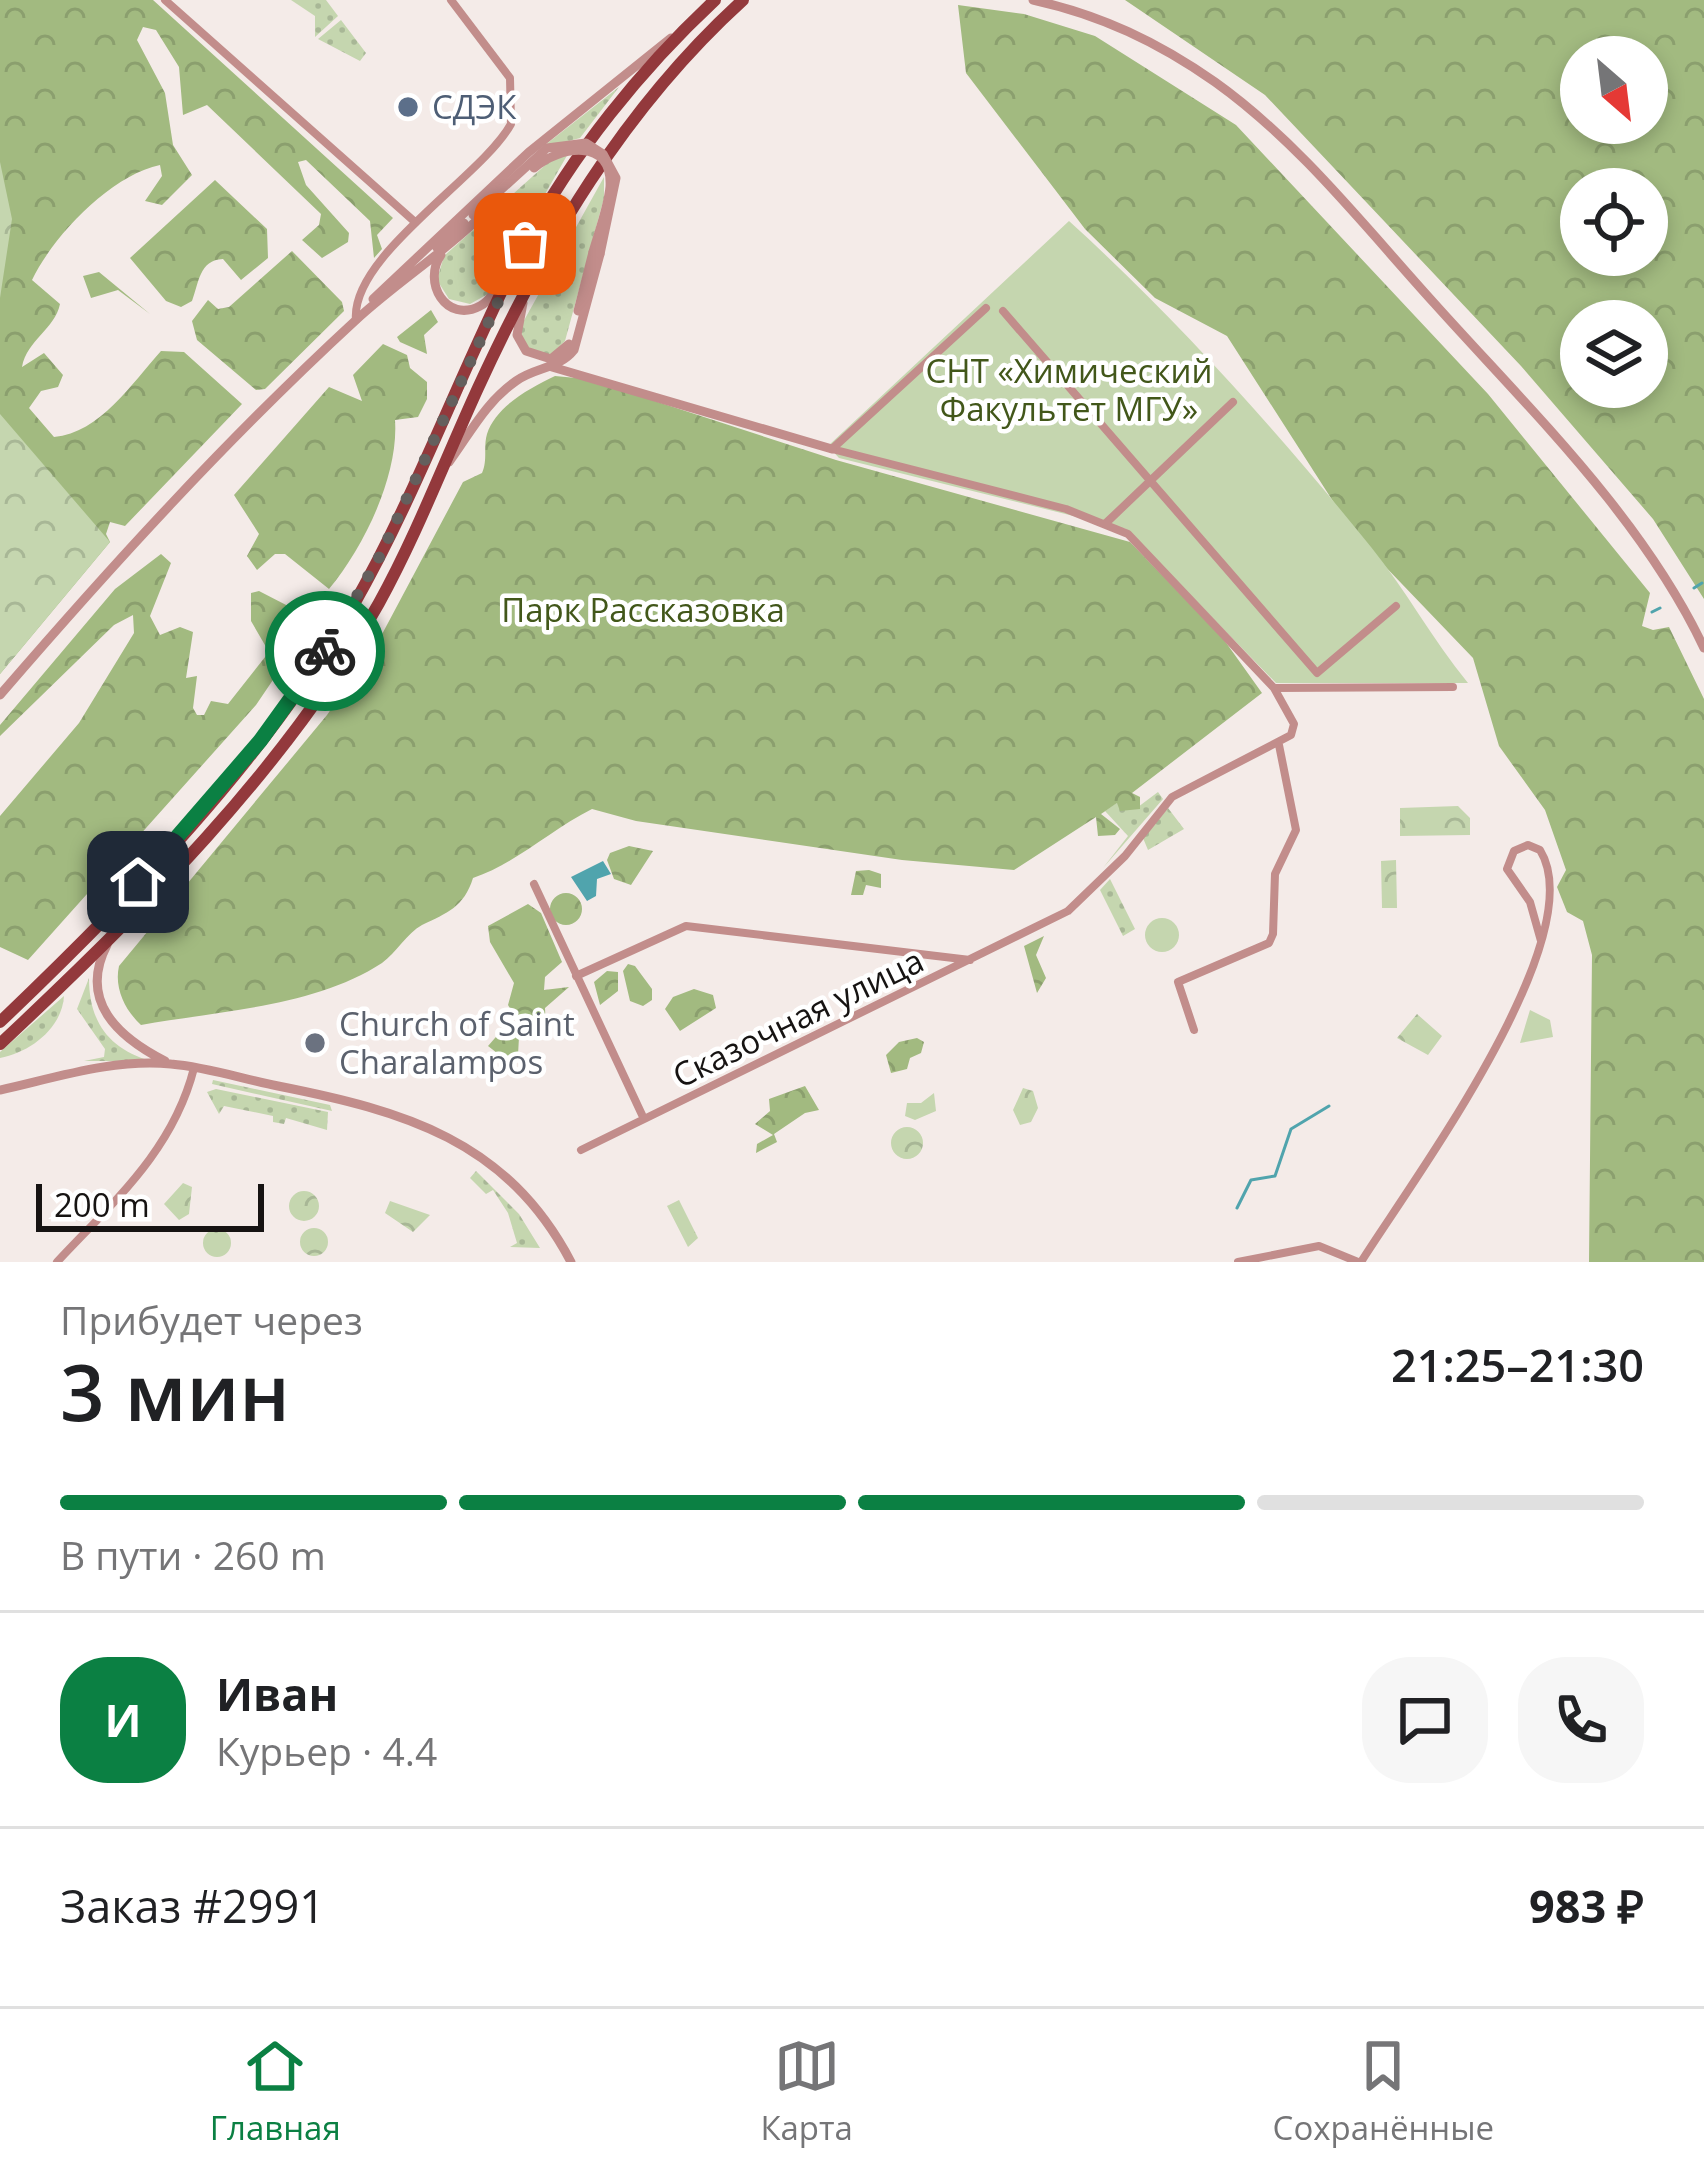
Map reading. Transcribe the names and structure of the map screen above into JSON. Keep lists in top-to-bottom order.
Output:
{
  "streets": {
    "street": ["Сказочная улица"]
  },
  "parks": ["СНТ «Химический Факультет МГУ»", "Парк Рассказовка"],
  "places": ["СДЭК", "Church of Saint Charalampos"],
  "scale_bar": "200 m",
  "north": "bottom right",
  "page": {
    "scale": "200 m",
    "heading": ["3 мин", "Прибудет через", "21:25–21:30"],
    "panel": [
      "Иван",
      "Курьер · 4.4",
      "Заказ #2991",
      "983 ₽"
    ],
    "bar": "В пути · 260 m",
    "round": "И",
    "tabs": ["Главная", "Карта", "Сохранённые"]
  }
}
